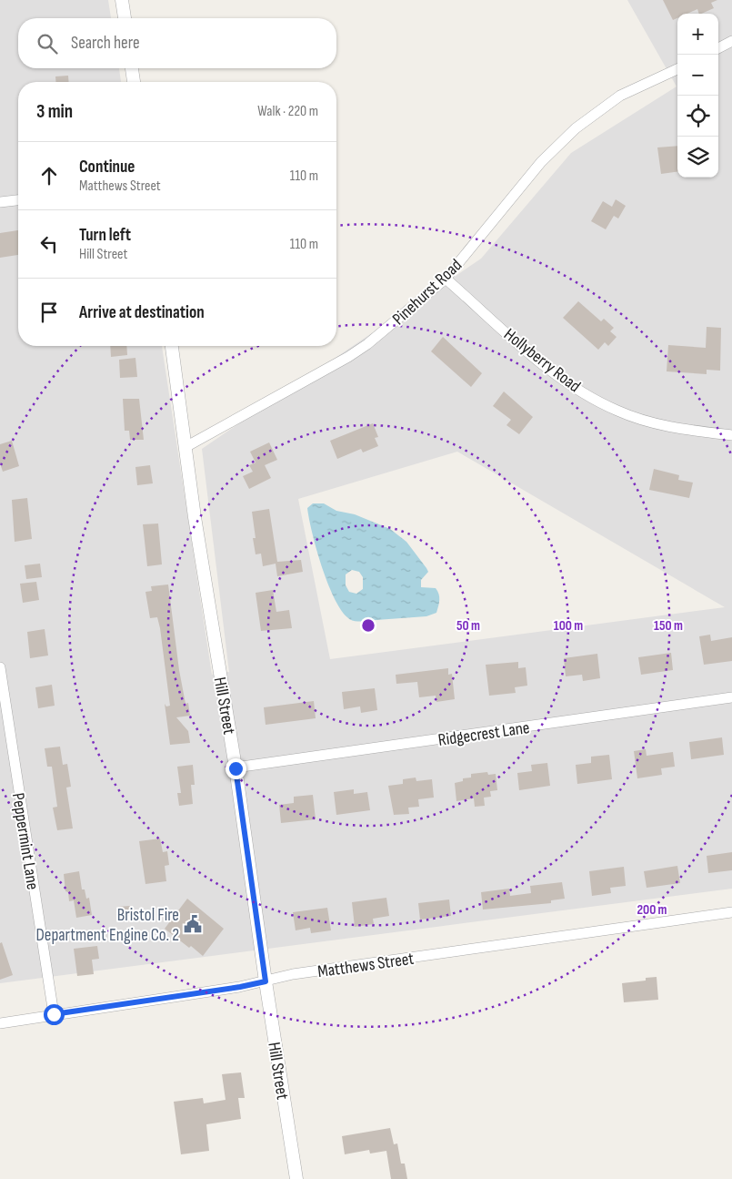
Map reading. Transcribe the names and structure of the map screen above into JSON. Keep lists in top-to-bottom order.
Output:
{
  "streets": {
    "street": [
      "Pinehurst Road",
      "Hollyberry Road",
      "Hill Street",
      "Ridgecrest Lane",
      "Peppermint Lane",
      "Matthews Street"
    ]
  },
  "crossings": [
    ["Pinehurst Road", "Hollyberry Road"],
    ["Pinehurst Road", "Hill Street"],
    ["Hill Street", "Ridgecrest Lane"],
    ["Hill Street", "Matthews Street"],
    ["Peppermint Lane", "Matthews Street"]
  ],
  "places": {
    "public building": ["Bristol Fire Department Engine Co. 2"]
  },
  "page": {
    "map_buttons": ["+", "−"],
    "search": "Search here",
    "heading": ["3 min", "Walk · 220 m"],
    "list": [
      ["Continue", "Matthews Street", "110 m"],
      ["Turn left", "Hill Street", "110 m"],
      "Arrive at destination"
    ]
  },
  "rings": [
    "50 m",
    "100 m",
    "150 m",
    "200 m"
  ]
}
